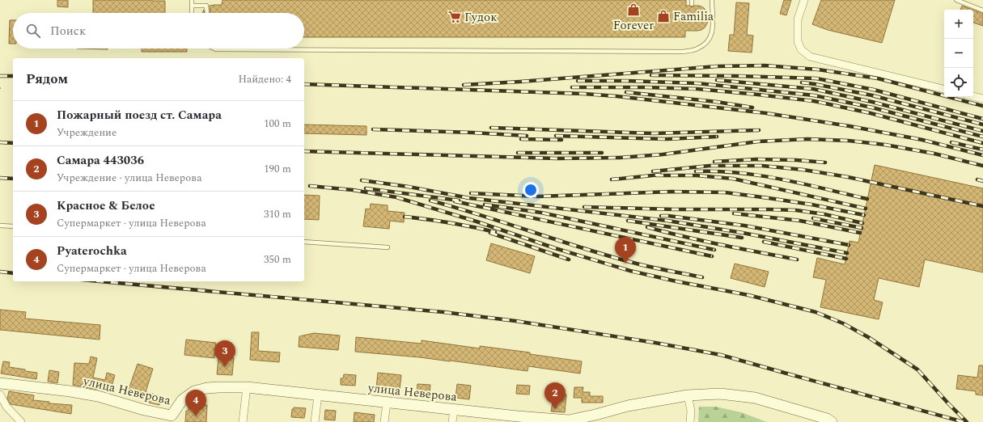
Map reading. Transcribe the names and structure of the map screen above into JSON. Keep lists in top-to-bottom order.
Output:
{
  "streets": {
    "street": ["улица Неверова"]
  },
  "places": {
    "shop": ["Forever", "Familia"],
    "supermarket": ["Гудок"]
  },
  "page": {
    "map_buttons": ["+", "−"],
    "search": "Поиск",
    "heading": ["Рядом", "Найдено: 4"],
    "list": [
      {
        "mark": "1",
        "name": "Пожарный поезд ст. Самара",
        "note": "Учреждение",
        "value": "100 m"
      },
      {
        "mark": "2",
        "name": "Самара 443036",
        "note": "Учреждение · улица Неверова",
        "value": "190 m"
      },
      {
        "mark": "3",
        "name": "Красное & Белое",
        "note": "Супермаркет · улица Неверова",
        "value": "310 m"
      },
      {
        "mark": "4",
        "name": "Pyaterochka",
        "note": "Супермаркет · улица Неверова",
        "value": "350 m"
      }
    ],
    "pins": [
      "1",
      "3",
      "2",
      "4"
    ]
  }
}
